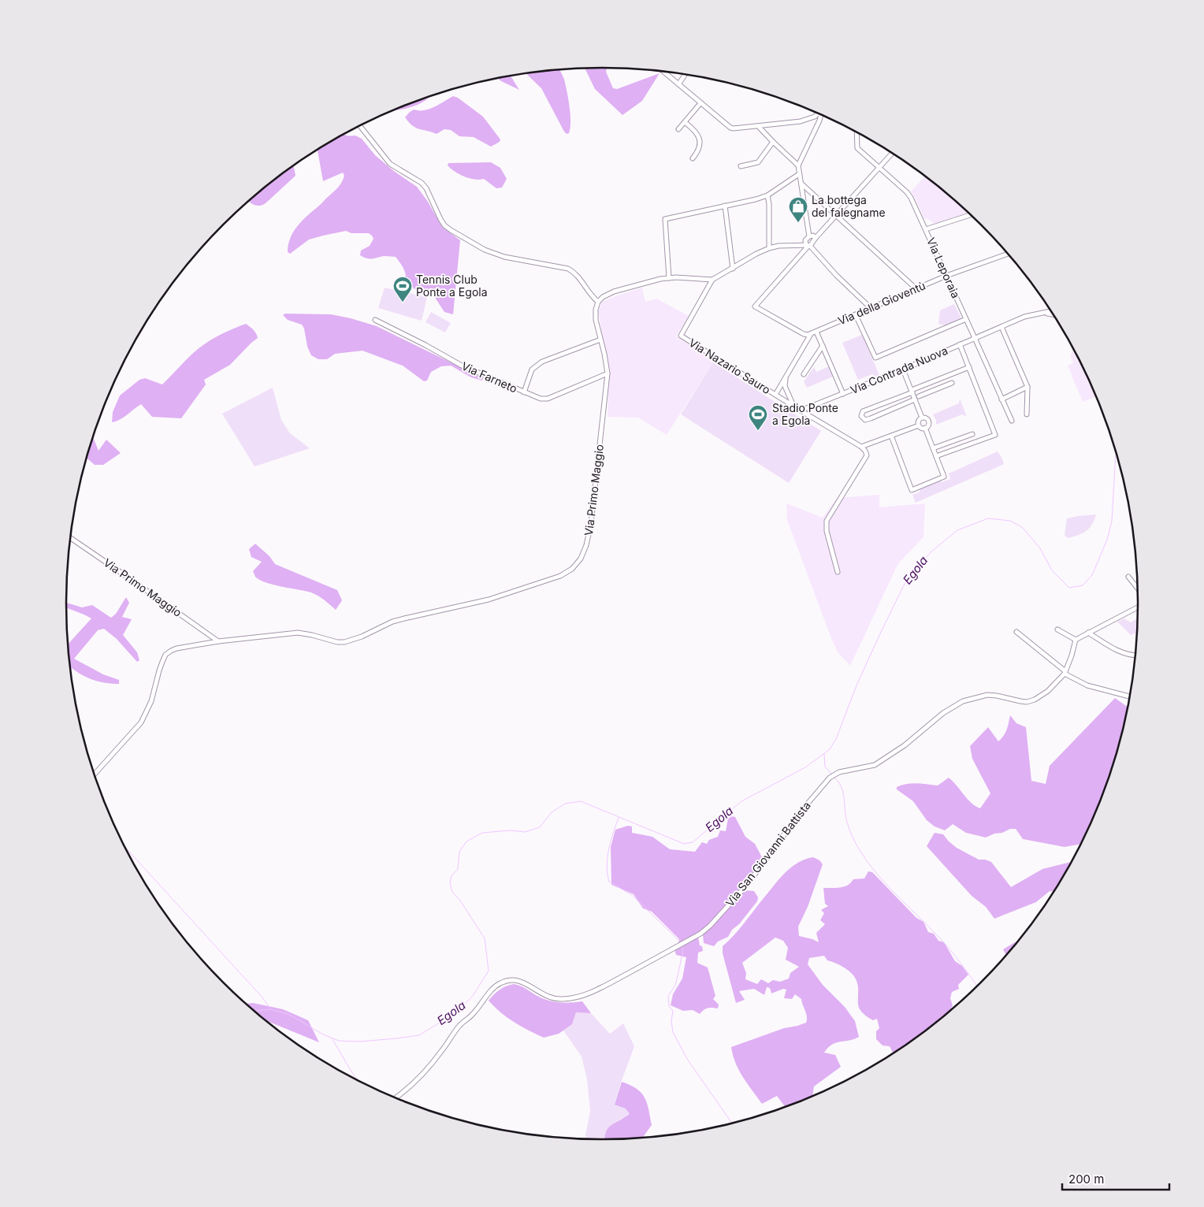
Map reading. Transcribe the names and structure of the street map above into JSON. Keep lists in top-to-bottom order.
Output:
{
  "streets": {
    "street": [
      "Via Leporaia",
      "Via della Gioventù",
      "Via Nazario Sauro",
      "Via Contrada Nuova",
      "Via Farneto",
      "Via Primo Maggio",
      "Via San Giovanni Battista"
    ]
  },
  "crossings": [
    ["Via Leporaia", "Via della Gioventù"],
    ["Via Leporaia", "Via Contrada Nuova"],
    ["Via Nazario Sauro", "Via Contrada Nuova"],
    ["Via Farneto", "Via Primo Maggio"]
  ],
  "water": ["Egola"],
  "places": {
    "shop": ["La bottega del falegname"],
    "sports": ["Tennis Club Ponte a Egola", "Stadio Ponte a Egola"]
  },
  "scale_bar": "200 m"
}
